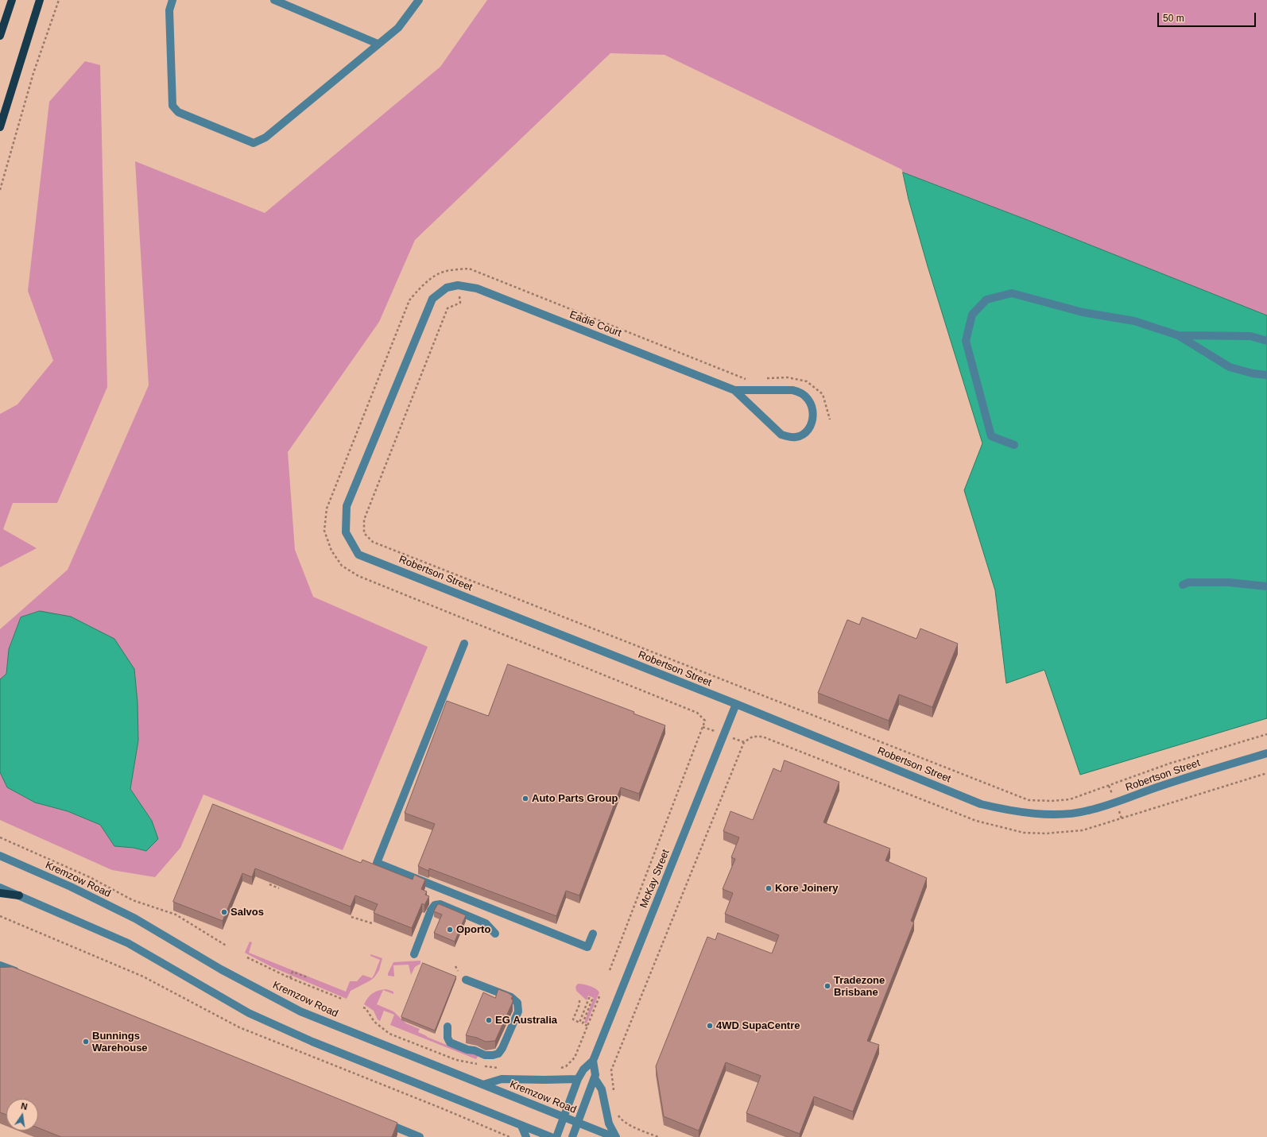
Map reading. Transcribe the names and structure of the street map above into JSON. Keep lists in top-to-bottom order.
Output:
{
  "streets": {
    "street": [
      "Eadie Court",
      "Robertson Street",
      "McKay Street",
      "Kremzow Road"
    ]
  },
  "crossings": [
    ["Eadie Court", "Robertson Street"],
    ["Robertson Street", "McKay Street"],
    ["McKay Street", "Kremzow Road"]
  ],
  "places": [
    "Auto Parts Group",
    "Kore Joinery",
    "Salvos",
    "Oporto",
    "Tradezone Brisbane",
    "EG Australia",
    "4WD SupaCentre",
    "Bunnings Warehouse"
  ],
  "scale_bar": "50 m",
  "north": "top"
}
